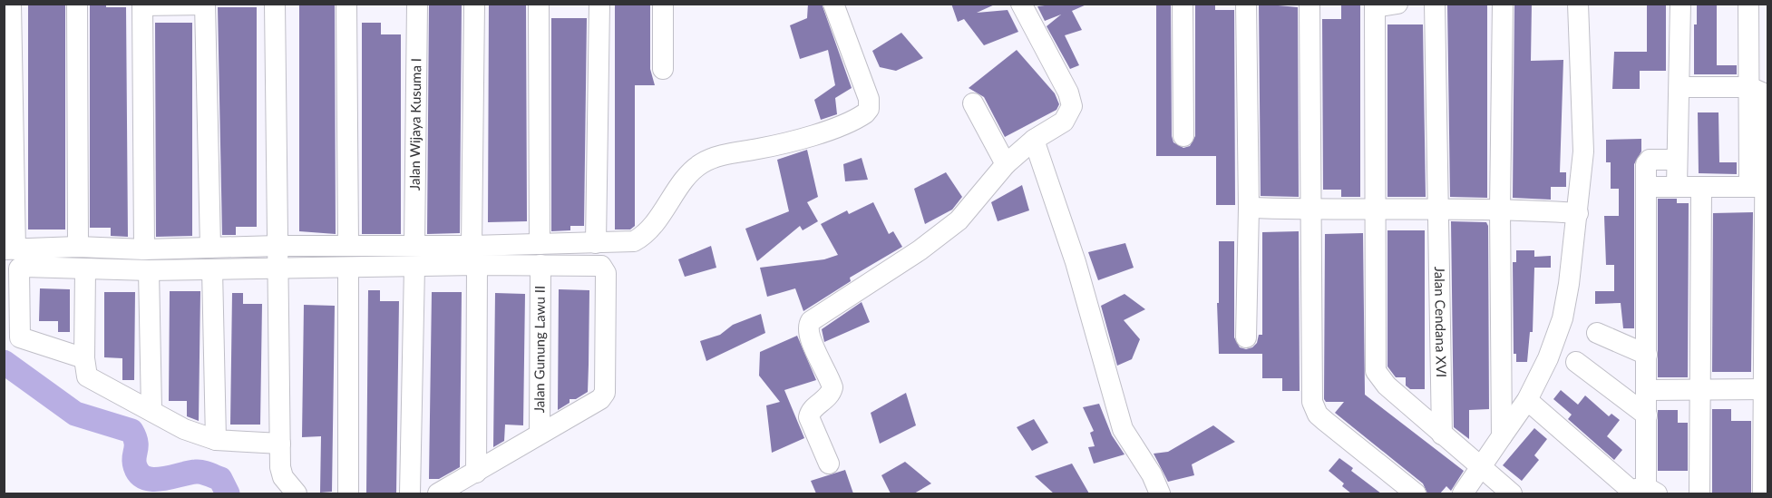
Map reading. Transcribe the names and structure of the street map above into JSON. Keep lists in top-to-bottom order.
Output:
{
  "streets": {
    "street": ["Jalan Wijaya Kusuma I", "Jalan Cendana XVI", "Jalan Gunung Lawu II"]
  }
}
